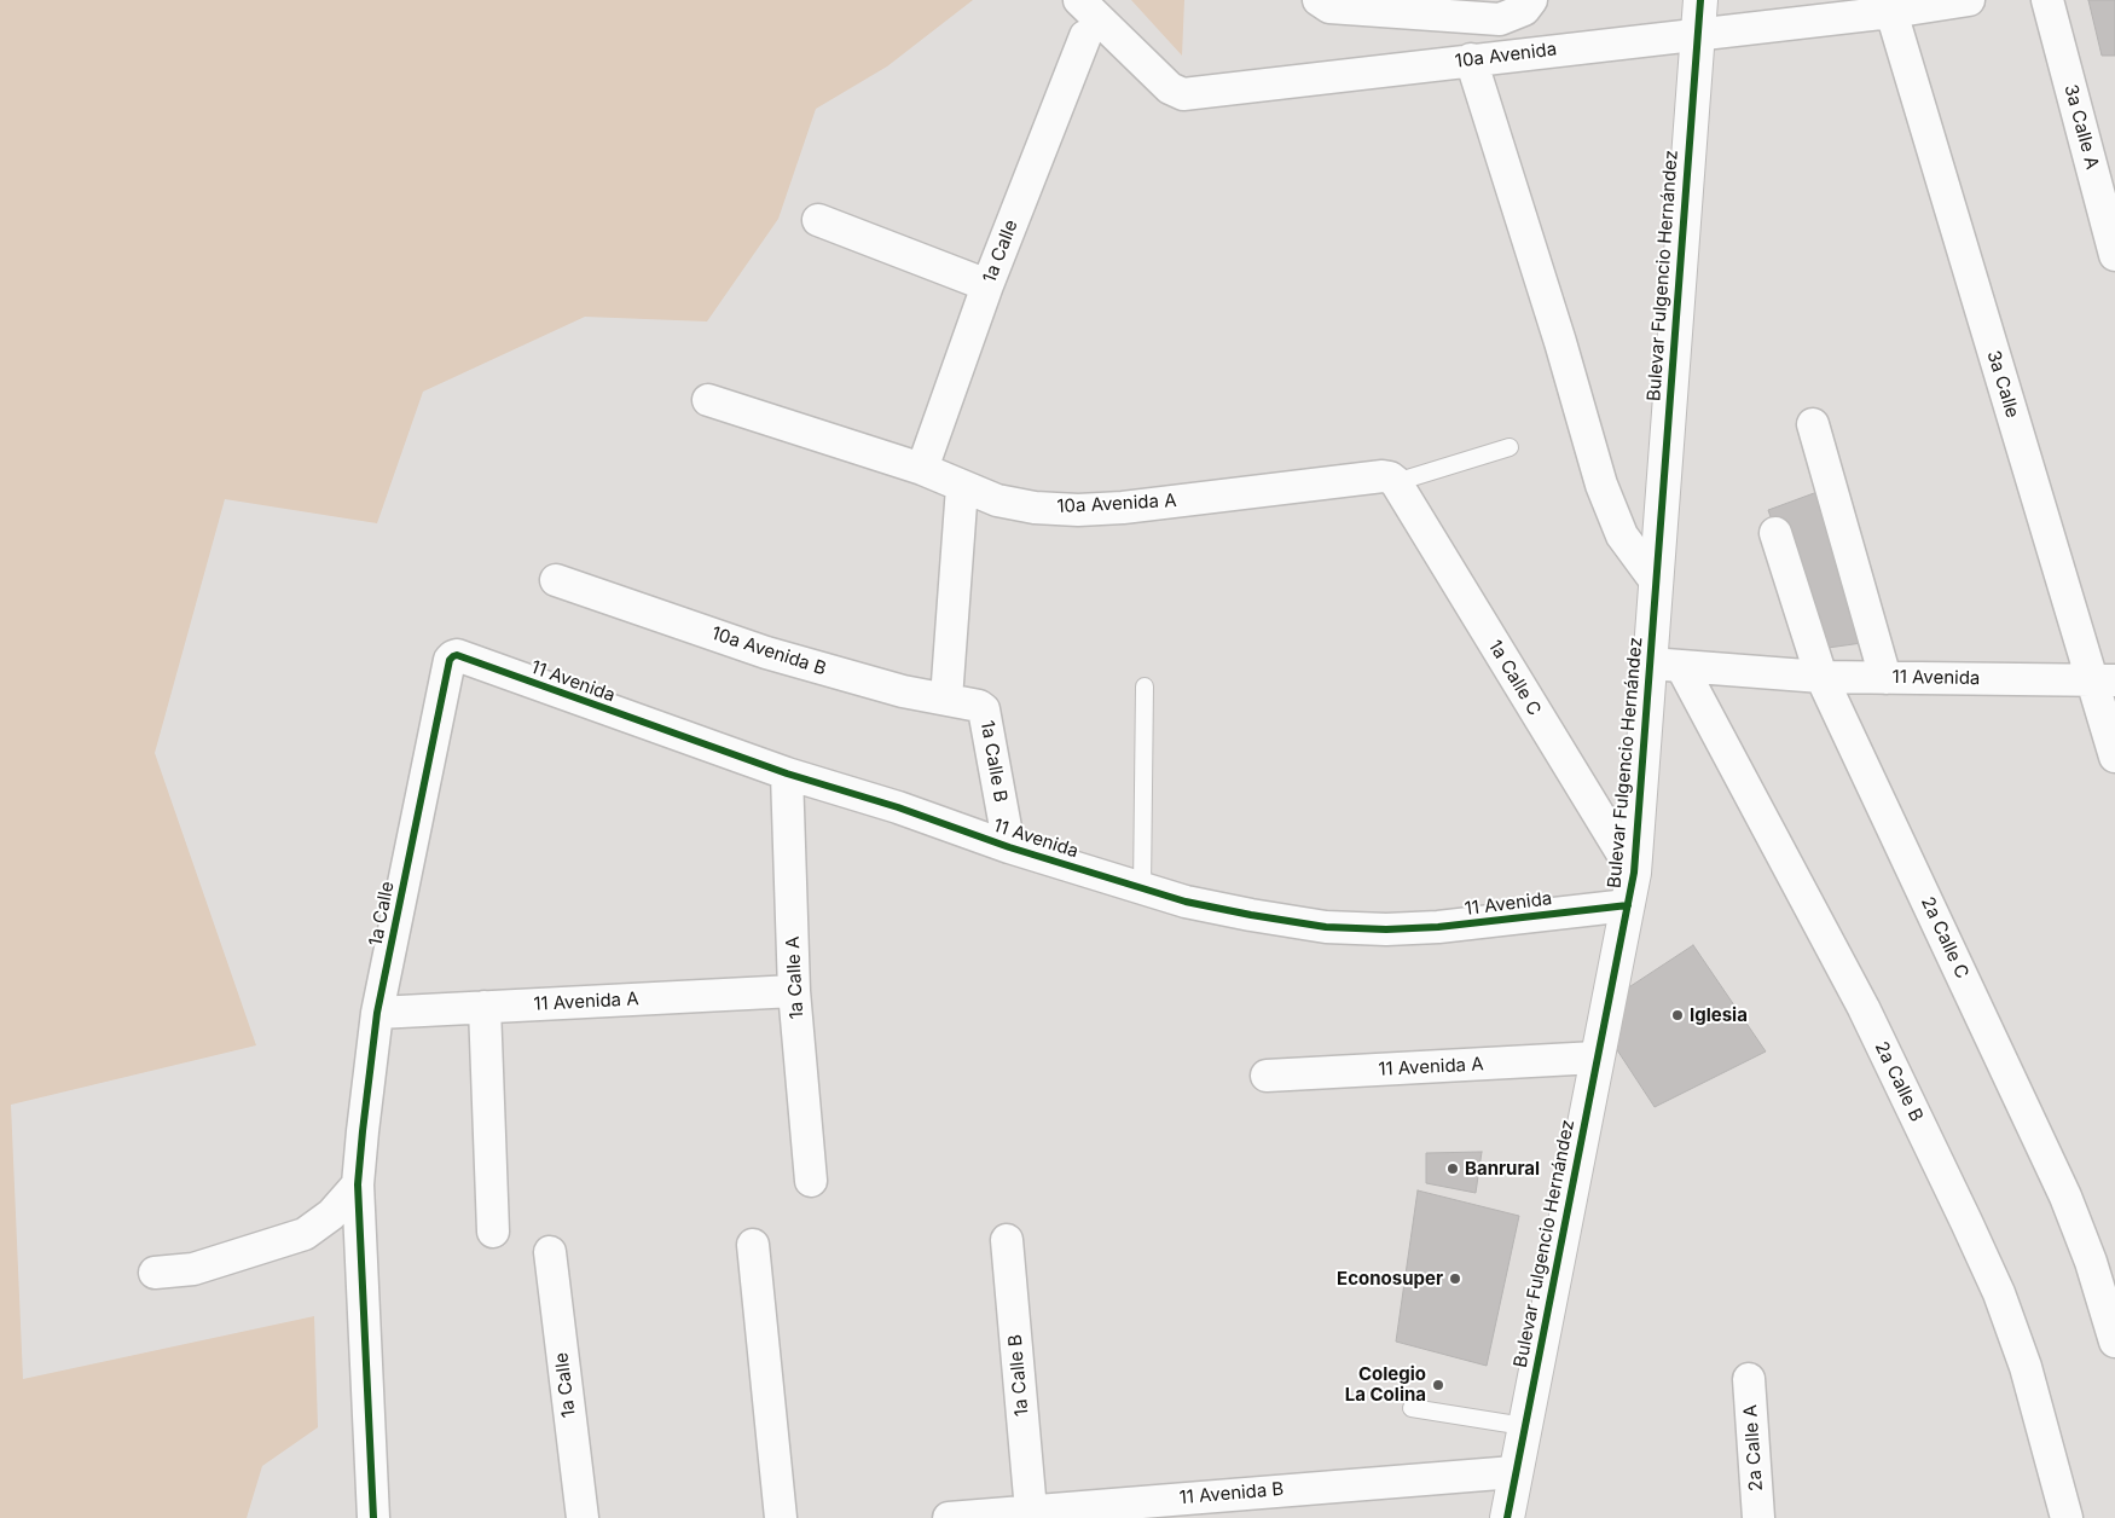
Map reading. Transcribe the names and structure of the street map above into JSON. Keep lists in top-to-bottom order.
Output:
{
  "streets": {
    "street": [
      "10a Avenida",
      "3a Calle A",
      "1a Calle",
      "Bulevar Fulgencio Hernández",
      "3a Calle",
      "10a Avenida A",
      "10a Avenida B",
      "1a Calle C",
      "11 Avenida",
      "1a Calle B",
      "2a Calle C",
      "1a Calle A",
      "11 Avenida A",
      "2a Calle B",
      "2a Calle A",
      "11 Avenida B"
    ]
  },
  "crossings": [
    ["10a Avenida", "Bulevar Fulgencio Hernández"],
    ["10a Avenida", "3a Calle"],
    ["1a Calle", "10a Avenida A"],
    ["1a Calle", "11 Avenida"],
    ["1a Calle", "11 Avenida A"],
    ["Bulevar Fulgencio Hernández", "1a Calle C"],
    ["Bulevar Fulgencio Hernández", "11 Avenida"],
    ["Bulevar Fulgencio Hernández", "11 Avenida A"],
    ["Bulevar Fulgencio Hernández", "2a Calle B"],
    ["Bulevar Fulgencio Hernández", "11 Avenida B"],
    ["3a Calle", "11 Avenida"],
    ["10a Avenida A", "1a Calle C"],
    ["10a Avenida B", "1a Calle B"],
    ["11 Avenida", "1a Calle B"],
    ["11 Avenida", "2a Calle C"],
    ["11 Avenida", "1a Calle A"],
    ["11 Avenida", "2a Calle B"],
    ["1a Calle B", "11 Avenida B"],
    ["1a Calle A", "11 Avenida A"]
  ],
  "places": [
    "Iglesia",
    "Banrural",
    "Econosuper",
    "Colegio La Colina"
  ]
}
